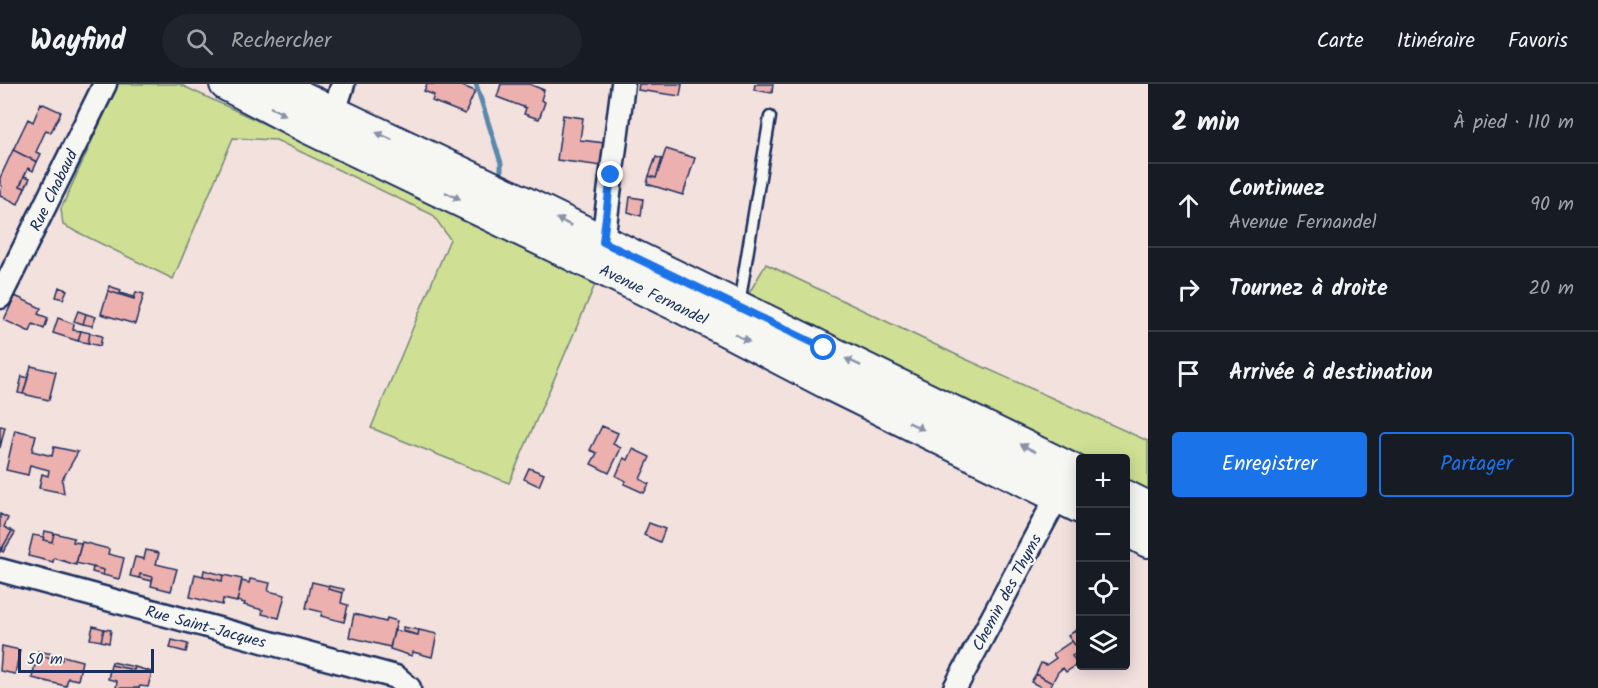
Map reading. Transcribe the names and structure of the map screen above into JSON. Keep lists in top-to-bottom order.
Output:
{
  "streets": {
    "main road": ["Avenue Fernandel"],
    "street": ["Rue Chabaud", "Chemin des Thyms", "Rue Saint-Jacques"]
  },
  "crossings": [
    ["Avenue Fernandel", "Chemin des Thyms"]
  ],
  "scale_bar": "50 m",
  "page": {
    "header": "Wayfind",
    "search": "Rechercher",
    "nav": ["Carte", "Itinéraire", "Favoris"],
    "heading": ["2 min", "À pied · 110 m"],
    "list": [
      ["Continuez", "Avenue Fernandel", "90 m"],
      ["Tournez à droite", "20 m"],
      "Arrivée à destination"
    ],
    "buttons": ["Enregistrer", "Partager"],
    "map_buttons": ["+", "−"],
    "scale": "50 m"
  }
}
